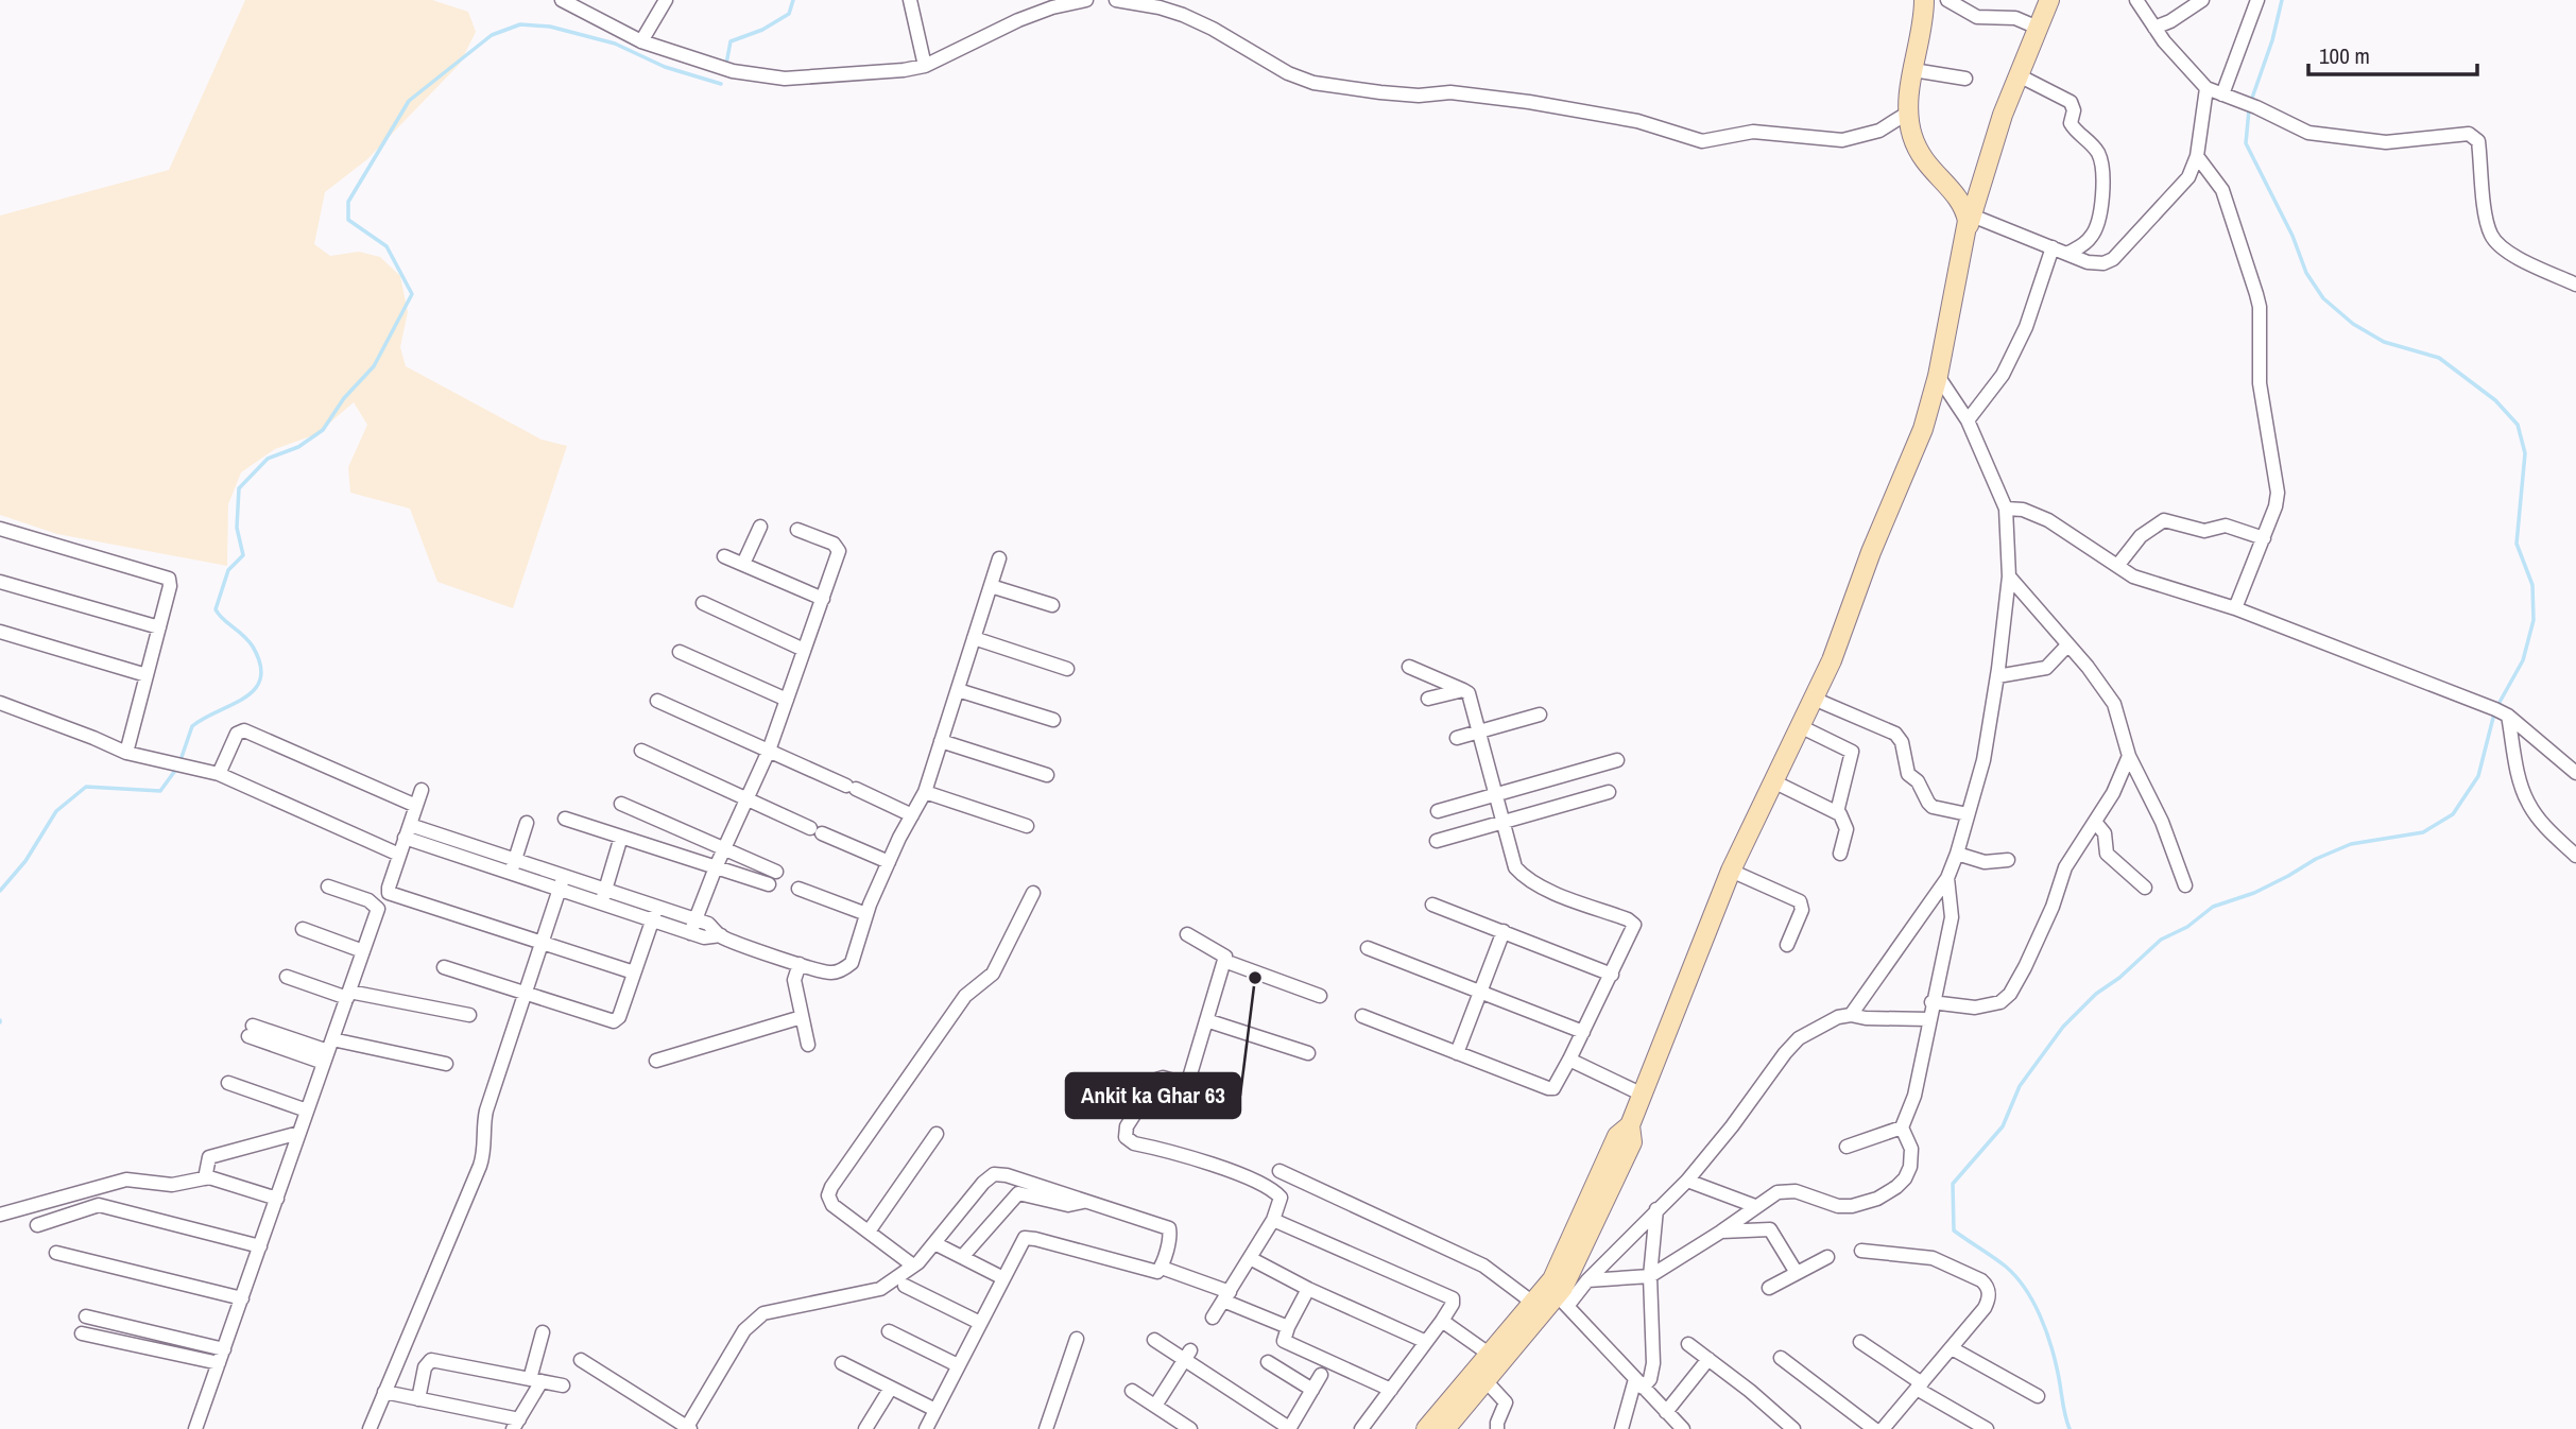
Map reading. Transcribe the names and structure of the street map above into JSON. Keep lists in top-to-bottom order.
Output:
{
  "places": ["Ankit ka Ghar 63"],
  "scale_bar": "100 m"
}
